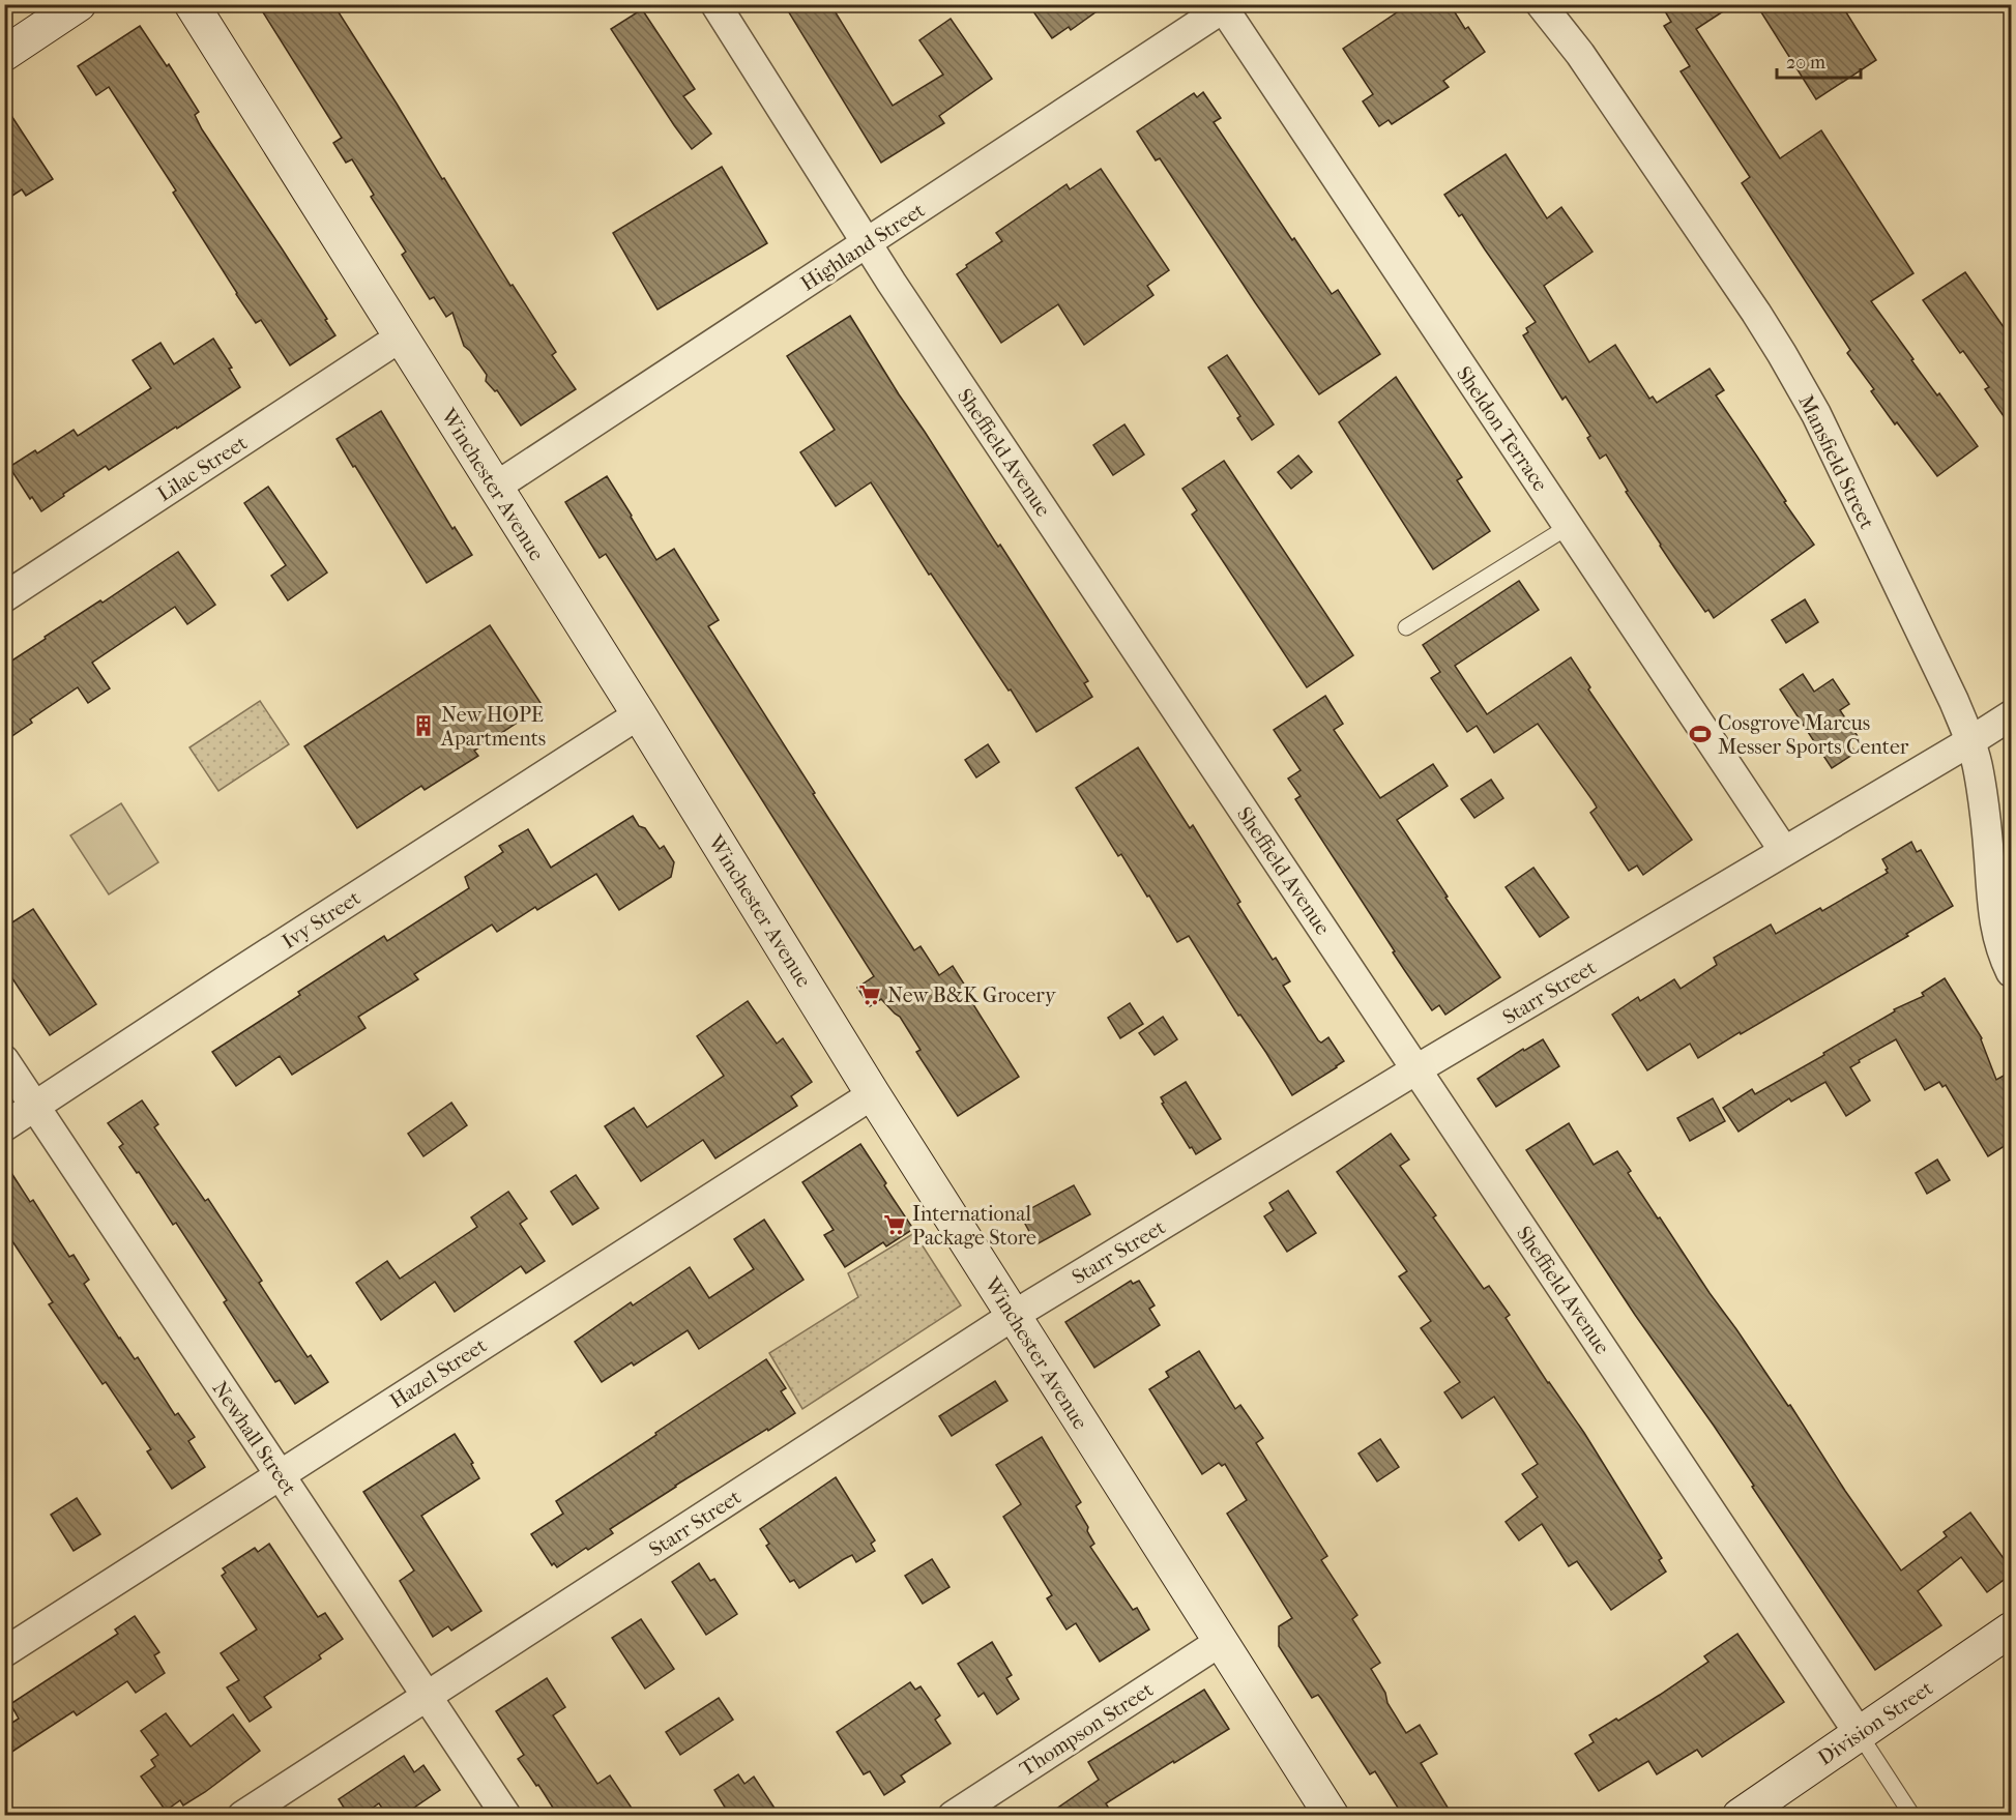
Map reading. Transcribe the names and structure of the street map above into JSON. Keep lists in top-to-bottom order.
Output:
{
  "streets": {
    "street": [
      "Highland Street",
      "Sheldon Terrace",
      "Sheffield Avenue",
      "Mansfield Street",
      "Lilac Street",
      "Winchester Avenue",
      "Ivy Street",
      "Starr Street",
      "Hazel Street",
      "Newhall Street",
      "Division Street",
      "Thompson Street"
    ]
  },
  "crossings": [
    ["Highland Street", "Sheldon Terrace"],
    ["Highland Street", "Sheffield Avenue"],
    ["Highland Street", "Winchester Avenue"],
    ["Sheldon Terrace", "Starr Street"],
    ["Sheffield Avenue", "Starr Street"],
    ["Sheffield Avenue", "Division Street"],
    ["Mansfield Street", "Starr Street"],
    ["Lilac Street", "Winchester Avenue"],
    ["Winchester Avenue", "Ivy Street"],
    ["Winchester Avenue", "Starr Street"],
    ["Winchester Avenue", "Hazel Street"],
    ["Winchester Avenue", "Thompson Street"],
    ["Ivy Street", "Newhall Street"],
    ["Starr Street", "Newhall Street"],
    ["Hazel Street", "Newhall Street"]
  ],
  "places": {
    "building": ["New HOPE Apartments"],
    "sports": ["Cosgrove Marcus Messer Sports Center"],
    "supermarket": ["New B&K Grocery", "International Package Store"]
  },
  "scale_bar": "20 m"
}
